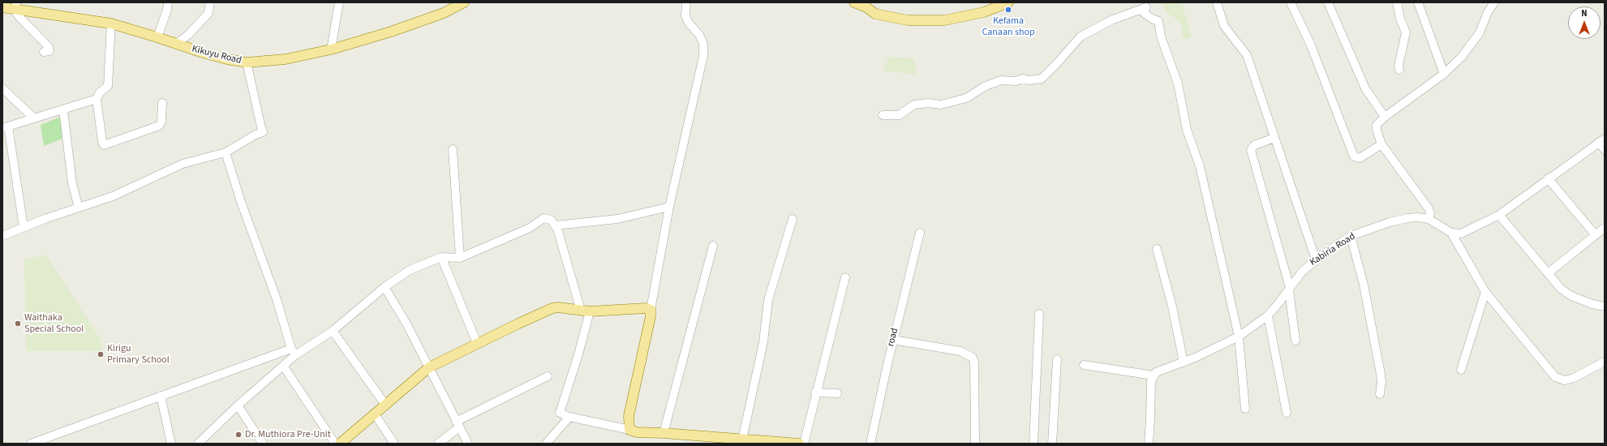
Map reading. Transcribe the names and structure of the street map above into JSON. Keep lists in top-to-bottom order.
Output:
{
  "streets": {
    "main road": ["Kikuyu Road"],
    "street": ["Kabiria Road", "road"]
  },
  "places": [
    "Kefama Canaan shop",
    "Waithaka Special School",
    "Kirigu Primary School",
    "Dr. Muthiora Pre-Unit"
  ],
  "north": "top"
}
